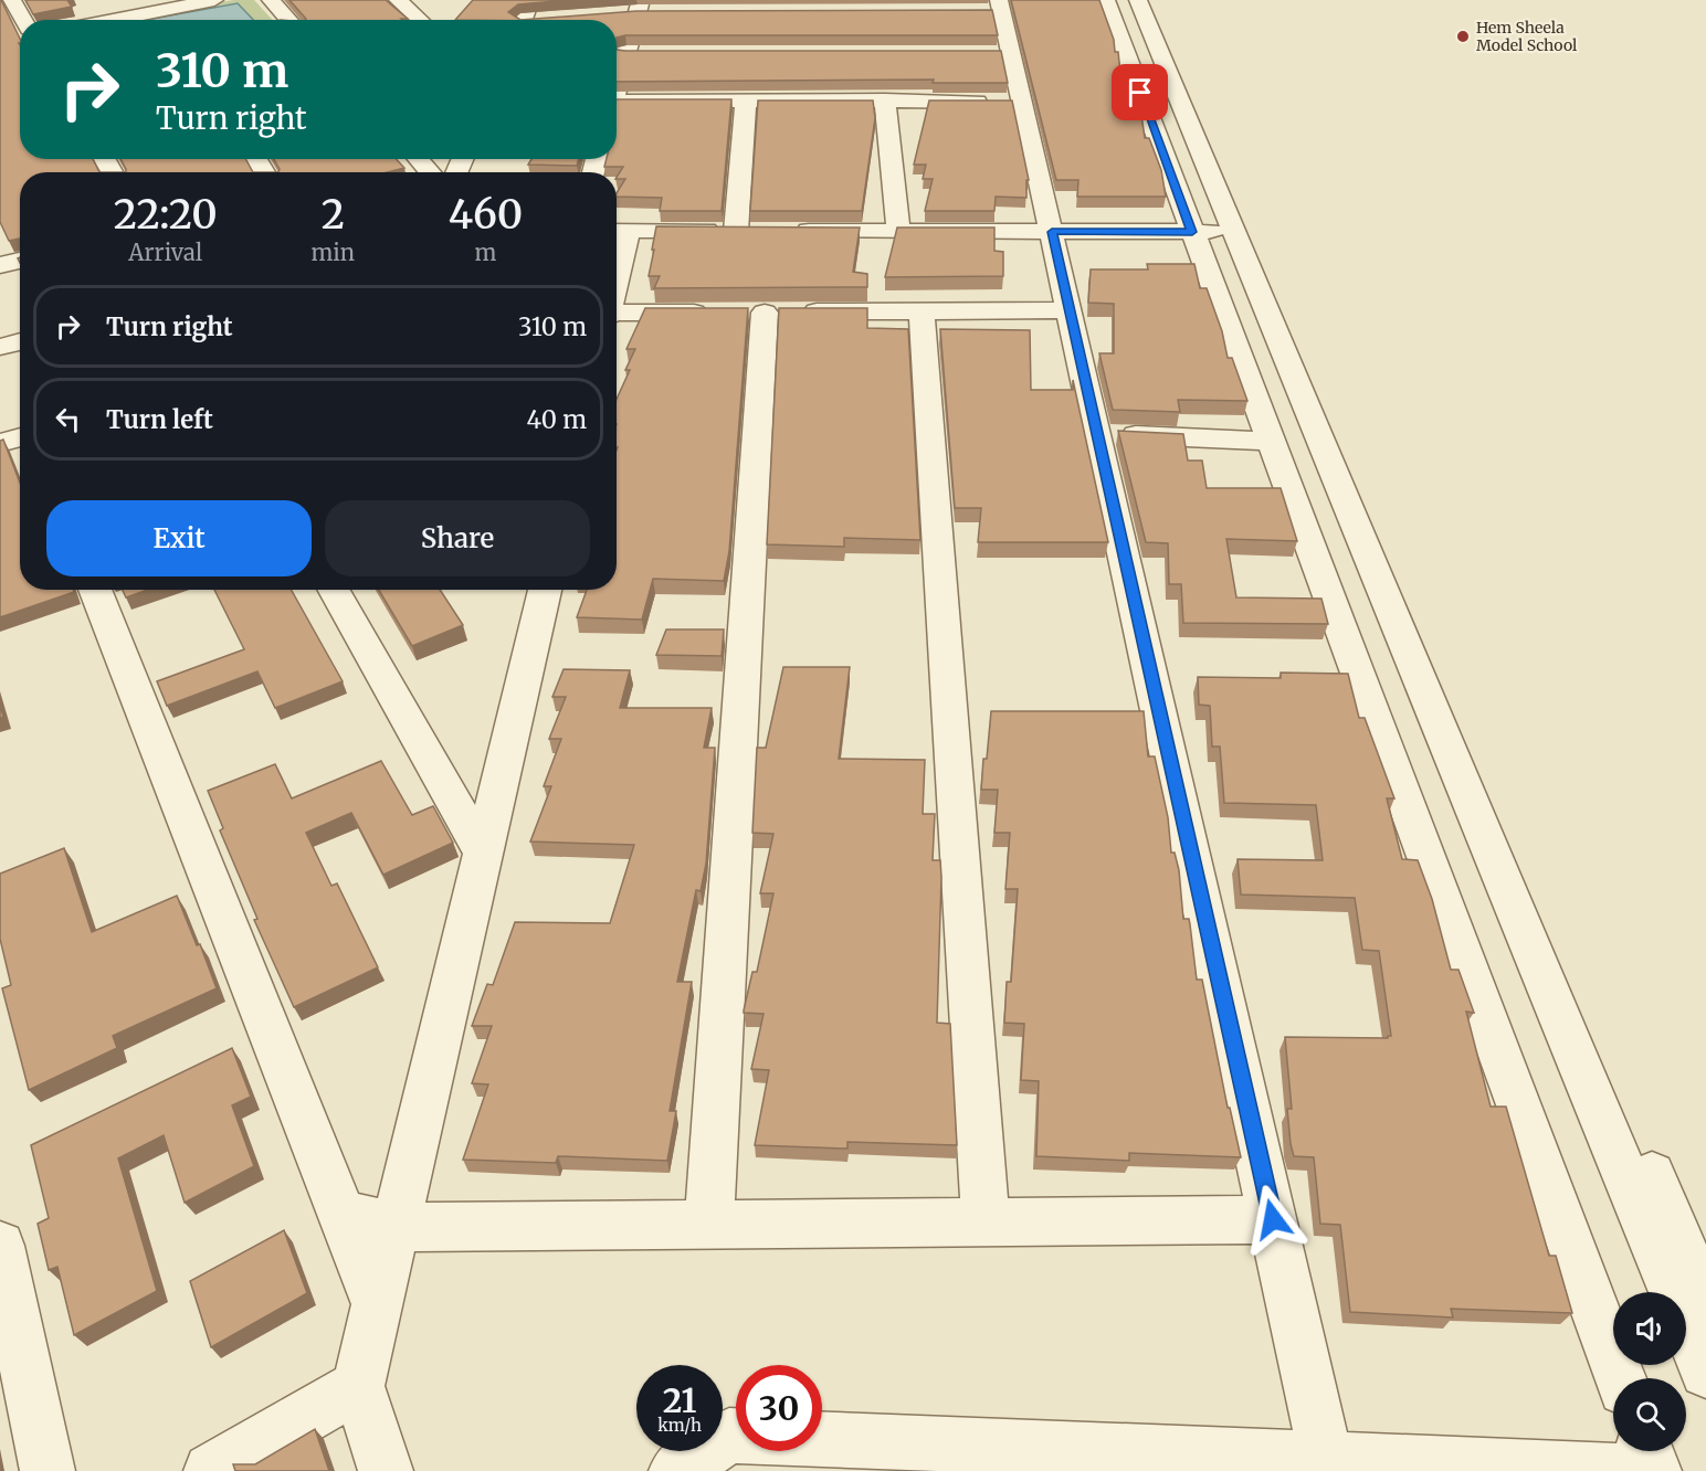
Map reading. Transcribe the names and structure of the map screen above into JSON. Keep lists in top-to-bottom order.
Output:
{
  "places": ["Hem Sheela Model School"],
  "page": {
    "turn": ["310 m", "Turn right"],
    "eta": [
      "22:20",
      "Arrival",
      "2",
      "min",
      "460",
      "m"
    ],
    "list": [
      {
        "name": "Turn right",
        "value": "310 m"
      },
      {
        "name": "Turn left",
        "value": "40 m"
      }
    ],
    "buttons": ["Exit", "Share"],
    "speed": "21 km/h",
    "limit": "30"
  }
}
